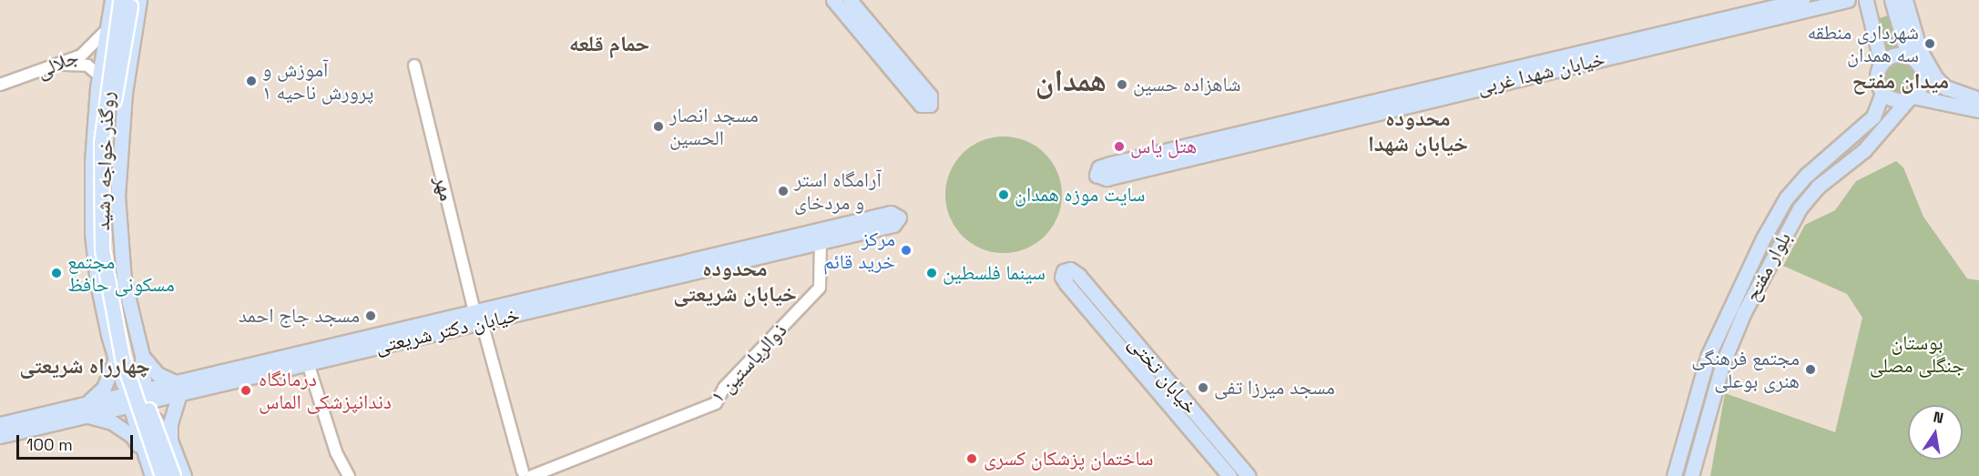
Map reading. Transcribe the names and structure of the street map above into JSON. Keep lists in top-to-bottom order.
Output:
{
  "streets": {
    "main road": [
      "خیابان شهدا غربی",
      "روگذر خواجه رشید",
      "بلوار مفتح",
      "خیابان دکتر شریعتی",
      "خیابان تختی"
    ],
    "street": ["جلالی", "مهر", "ذوالریاستین ۱"]
  },
  "crossings": [
    ["مهر", "خیابان دکتر شریعتی"],
    ["مهر", "ذوالریاستین ۱"],
    ["خیابان دکتر شریعتی", "ذوالریاستین ۱"]
  ],
  "districts": [
    "حمام قلعه",
    "همدان",
    "میدان مفتح",
    "محدوده خیابان شهدا",
    "محدوده خیابان شریعتی",
    "چهارراه شریعتی"
  ],
  "parks": ["بوستان جنگلی مصلی"],
  "places": [
    "شهرداری منطقه سه همدان",
    "آموزش و پرورش ناحیه ۱",
    "شاهزاده حسین",
    "مسجد انصار الحسین",
    "هتل یاس",
    "آرامگاه استر و مردخای",
    "سایت موزه همدان",
    "مرکز خرید قائم",
    "مجتمع مسکونی حافظ",
    "سینما فلسطین",
    "مسجد جاج احمد",
    "مجتمع فرهنگی هنری بوعلی",
    "مسجد میرزا تفی",
    "درمانگاه دندانپزشکی الماس",
    "ساختمان پزشکان کسری"
  ],
  "scale_bar": "100 m",
  "north": "top"
}
